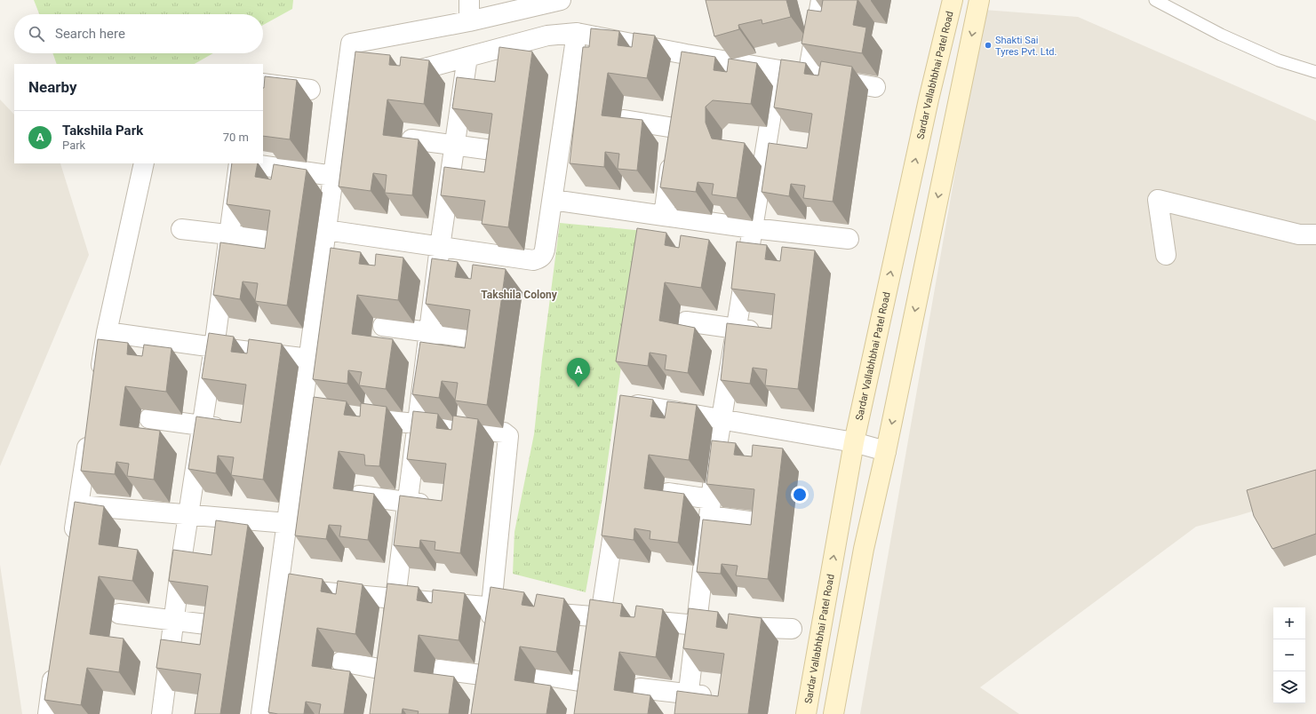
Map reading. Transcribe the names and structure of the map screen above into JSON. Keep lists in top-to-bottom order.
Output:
{
  "streets": {
    "main road": ["Sardar Vallabhbhai Patel Road"]
  },
  "districts": ["Takshila Colony"],
  "places": ["Shakti Sai Tyres Pvt. Ltd."],
  "page": {
    "search": "Search here",
    "heading": "Nearby",
    "list": [
      {
        "mark": "A",
        "name": "Takshila Park",
        "note": "Park",
        "value": "70 m"
      }
    ],
    "pins": "A",
    "map_buttons": ["+", "−"]
  }
}
